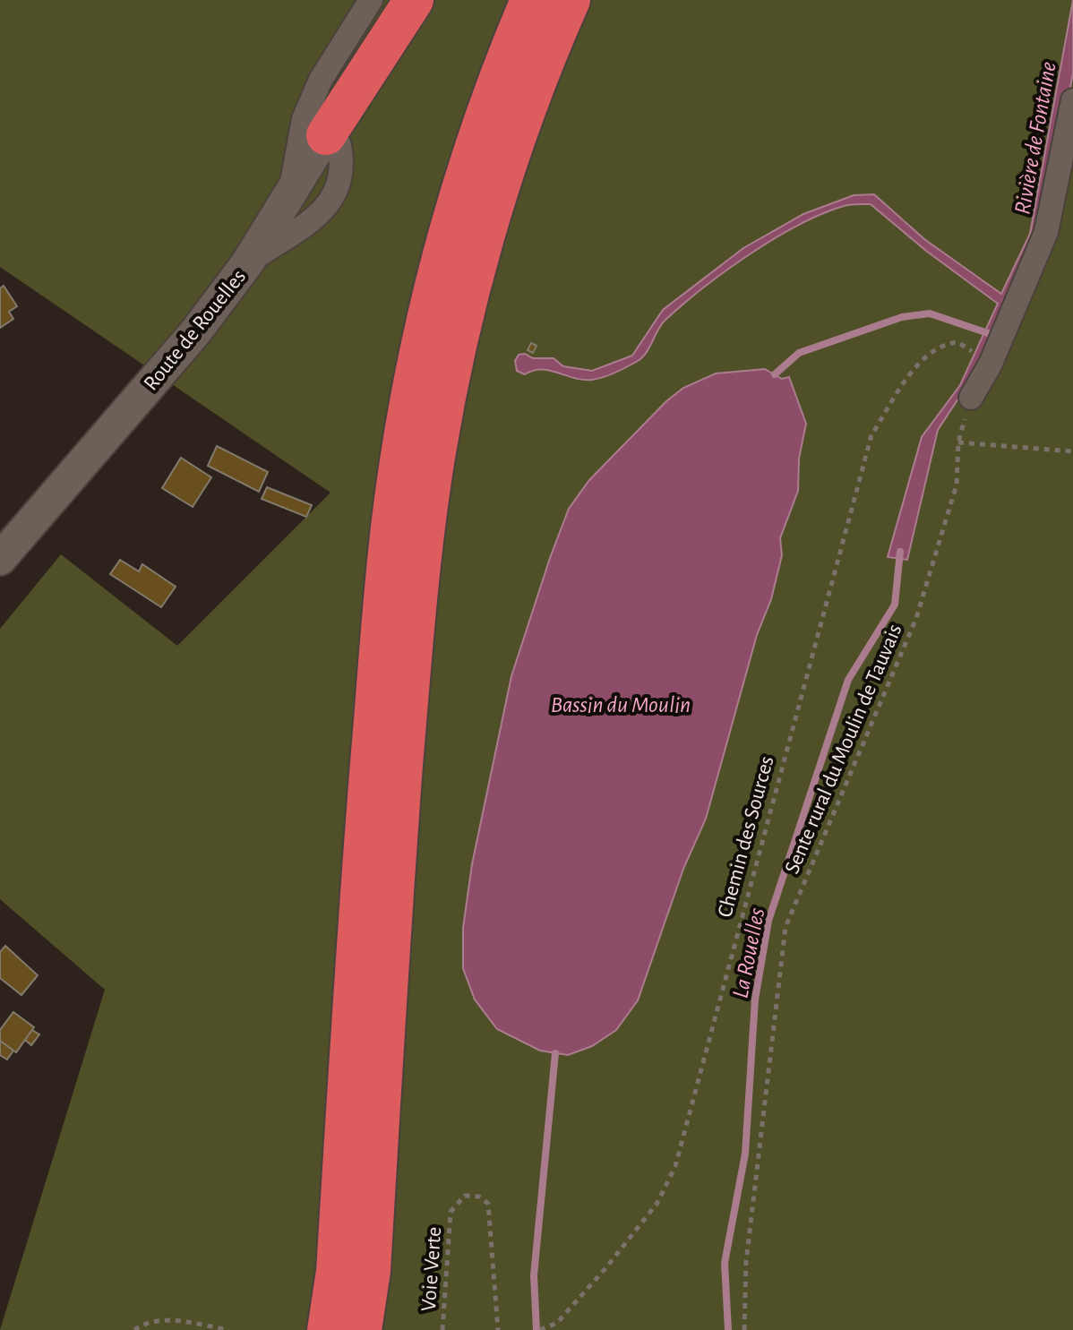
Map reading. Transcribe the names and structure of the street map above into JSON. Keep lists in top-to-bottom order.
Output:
{
  "streets": {
    "street": ["Route de Rouelles"],
    "path": ["Sente rural du Moulin de Tauvais", "Chemin des Sources", "Voie Verte"]
  },
  "water": ["Rivière de Fontaine", "Bassin du Moulin", "La Rouelles"]
}
